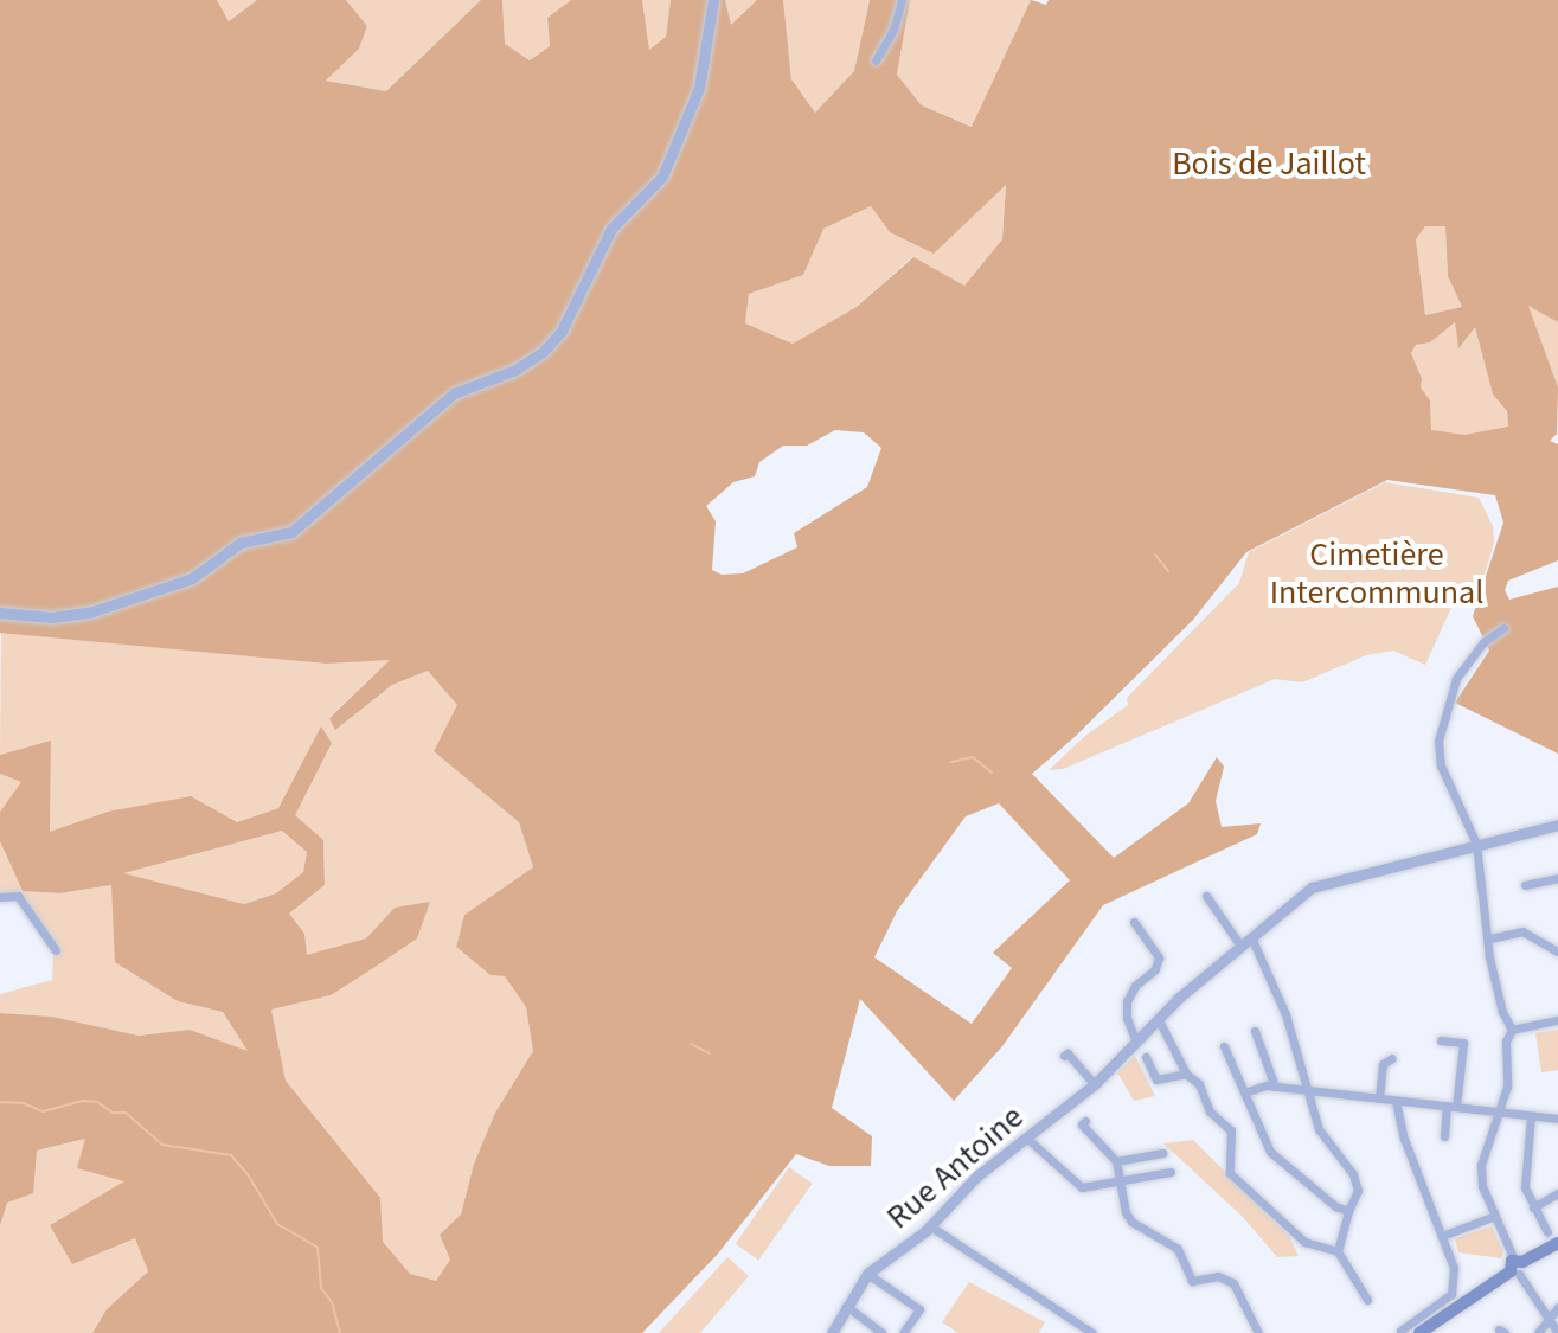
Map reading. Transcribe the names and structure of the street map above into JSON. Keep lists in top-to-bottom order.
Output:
{
  "streets": {
    "street": ["Rue Antoine"]
  },
  "parks": ["Bois de Jaillot", "Cimetière Intercommunal"]
}
